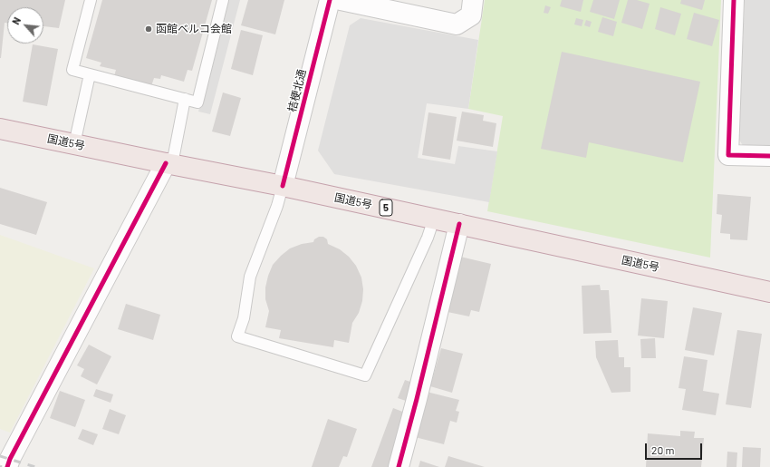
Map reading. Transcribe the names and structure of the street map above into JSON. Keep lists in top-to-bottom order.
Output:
{
  "streets": {
    "highway": ["国道5号", "5"],
    "street": ["桔梗北通"]
  },
  "crossings": [
    ["桔梗北通", "国道5号"]
  ],
  "places": ["函館ベルコ会館"],
  "scale_bar": "20 m",
  "north": "top left"
}
